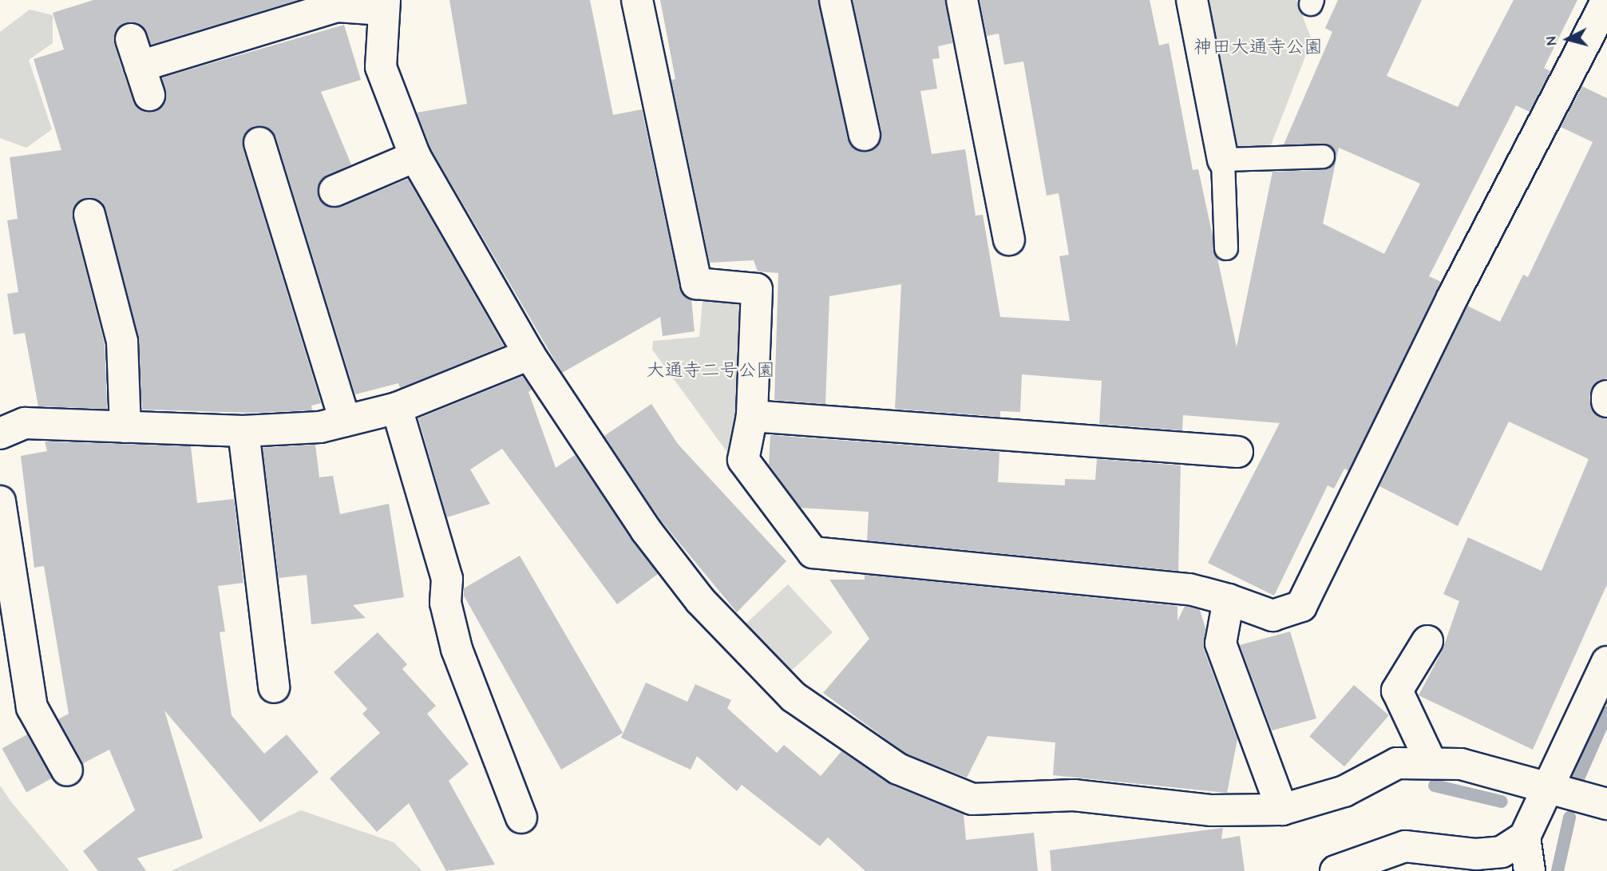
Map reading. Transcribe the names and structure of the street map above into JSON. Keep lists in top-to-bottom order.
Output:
{
  "parks": ["神田大通寺公園", "大通寺二号公園"],
  "north": "left"
}
